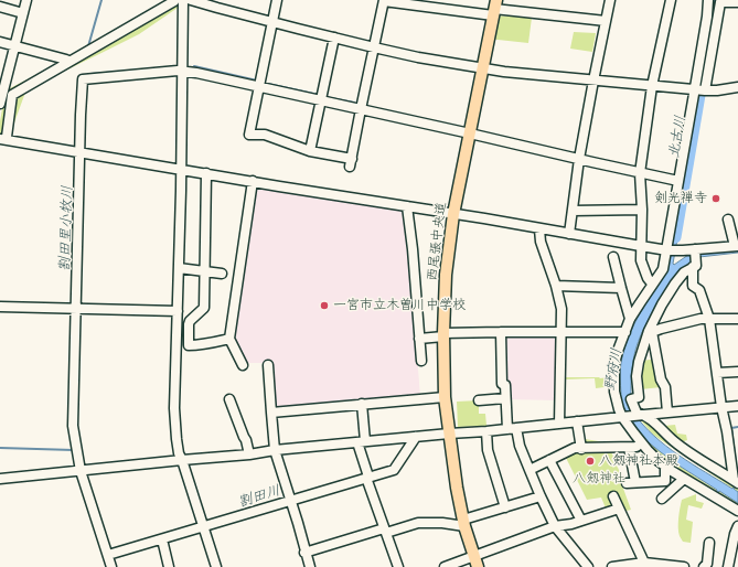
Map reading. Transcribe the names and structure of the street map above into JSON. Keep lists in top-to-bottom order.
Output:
{
  "streets": {
    "main road": ["西尾張中央道"]
  },
  "water": [
    "北古川",
    "割田里小牧川",
    "野府川",
    "割田川"
  ],
  "parks": ["八剱神社"],
  "places": ["剣光禅寺", "一宮市立木曽川中学校", "八剱神社本殿"]
}
